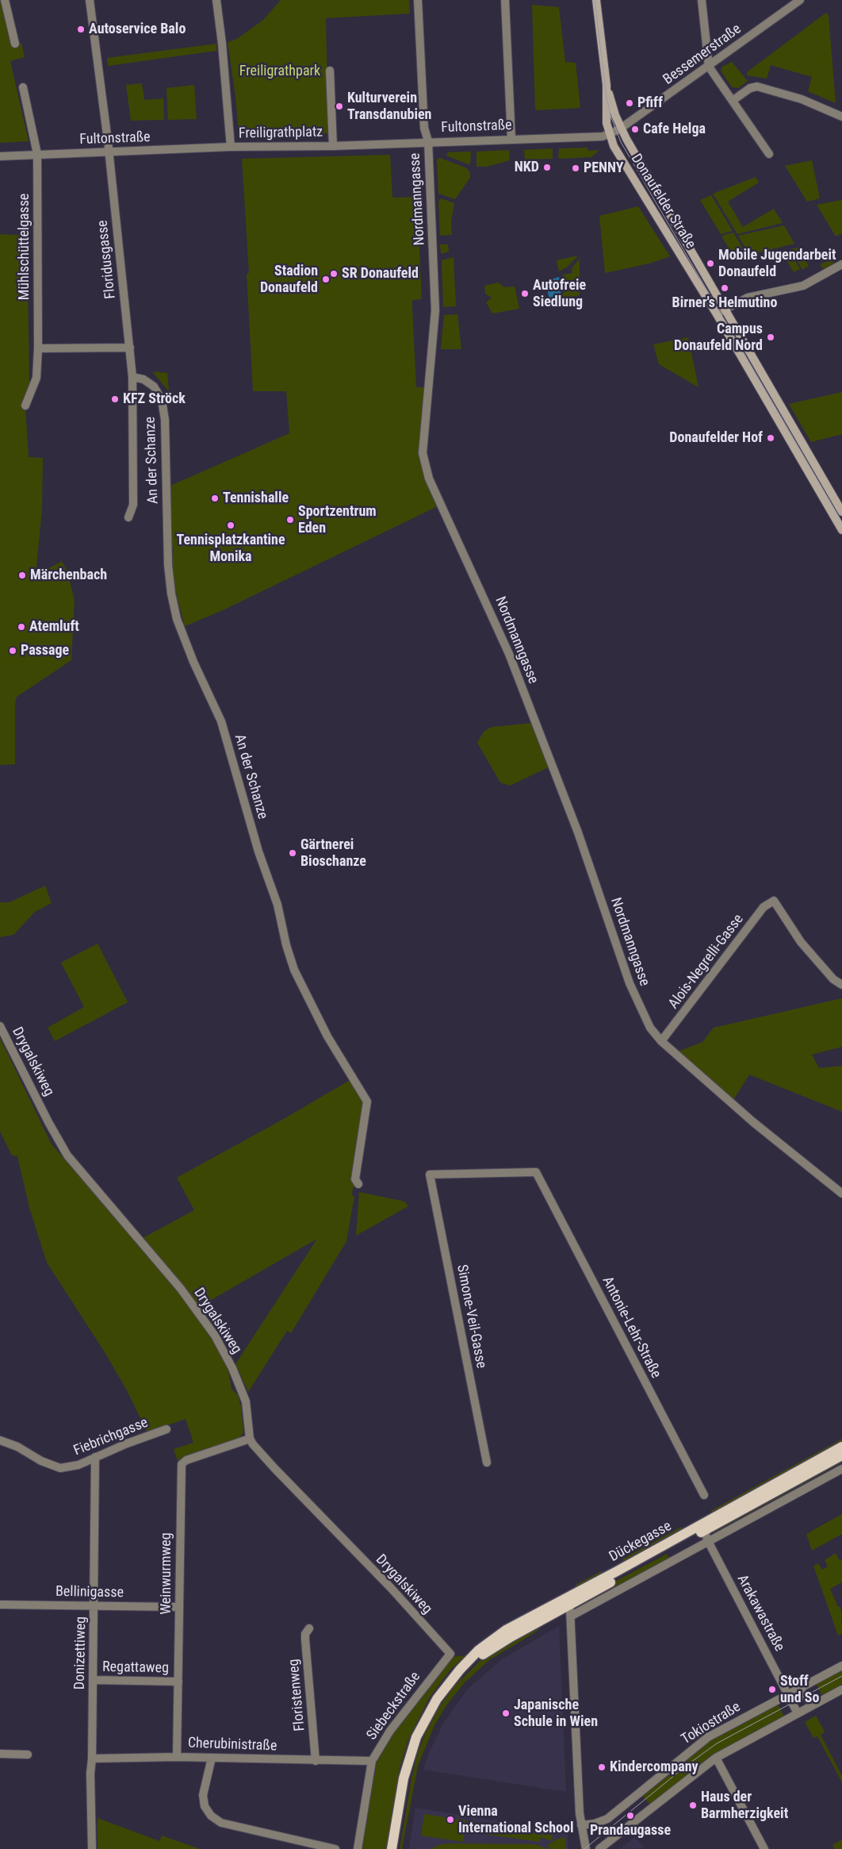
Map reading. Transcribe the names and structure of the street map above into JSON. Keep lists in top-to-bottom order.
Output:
{
  "streets": {
    "main road": ["Donaufelder Straße", "Dückegasse"],
    "street": [
      "Bessemerstraße",
      "Fultonstraße",
      "Freiligrathplatz",
      "Nordmanngasse",
      "Mühlschüttelgasse",
      "Floridusgasse",
      "An der Schanze",
      "Alois-Negrelli-Gasse",
      "Drygalskiweg",
      "Simone-Veil-Gasse",
      "Antonie-Lehr-Straße",
      "Fiebrichgasse",
      "Weinwurmweg",
      "Bellinigasse",
      "Arakawastraße",
      "Donizettiweg",
      "Regattaweg",
      "Floristenweg",
      "Siebeckstraße",
      "Tokiostraße",
      "Cherubinistraße"
    ]
  },
  "crossings": [
    ["Bessemerstraße", "Fultonstraße"],
    ["Bessemerstraße", "Donaufelder Straße"],
    ["Fultonstraße", "Freiligrathplatz"],
    ["Fultonstraße", "Nordmanngasse"],
    ["Fultonstraße", "Donaufelder Straße"],
    ["Fultonstraße", "Mühlschüttelgasse"],
    ["Fultonstraße", "Floridusgasse"],
    ["Nordmanngasse", "Alois-Negrelli-Gasse"],
    ["Floridusgasse", "An der Schanze"],
    ["Drygalskiweg", "Weinwurmweg"],
    ["Drygalskiweg", "Siebeckstraße"],
    ["Simone-Veil-Gasse", "Antonie-Lehr-Straße"],
    ["Fiebrichgasse", "Donizettiweg"],
    ["Dückegasse", "Arakawastraße"],
    ["Weinwurmweg", "Bellinigasse"],
    ["Weinwurmweg", "Regattaweg"],
    ["Weinwurmweg", "Cherubinistraße"],
    ["Bellinigasse", "Donizettiweg"],
    ["Arakawastraße", "Tokiostraße"],
    ["Donizettiweg", "Regattaweg"],
    ["Donizettiweg", "Cherubinistraße"],
    ["Floristenweg", "Cherubinistraße"],
    ["Siebeckstraße", "Cherubinistraße"]
  ],
  "parks": ["Freiligrathpark"],
  "places": [
    "Autoservice Balo",
    "Pfiff",
    "Kulturverein Transdanubien",
    "Cafe Helga",
    "NKD",
    "PENNY",
    "Mobile Jugendarbeit Donaufeld",
    "SR Donaufeld",
    "Stadion Donaufeld",
    "Birner's Helmutino",
    "Autofreie Siedlung",
    "Campus Donaufeld Nord",
    "KFZ Ströck",
    "Donaufelder Hof",
    "Tennishalle",
    "Sportzentrum Eden",
    "Tennisplatzkantine Monika",
    "Märchenbach",
    "Atemluft",
    "Passage",
    "Gärtnerei Bioschanze",
    "Stoff und So",
    "Japanische Schule in Wien",
    "Kindercompany",
    "Haus der Barmherzigkeit",
    "Prandaugasse",
    "Vienna International School"
  ]
}
